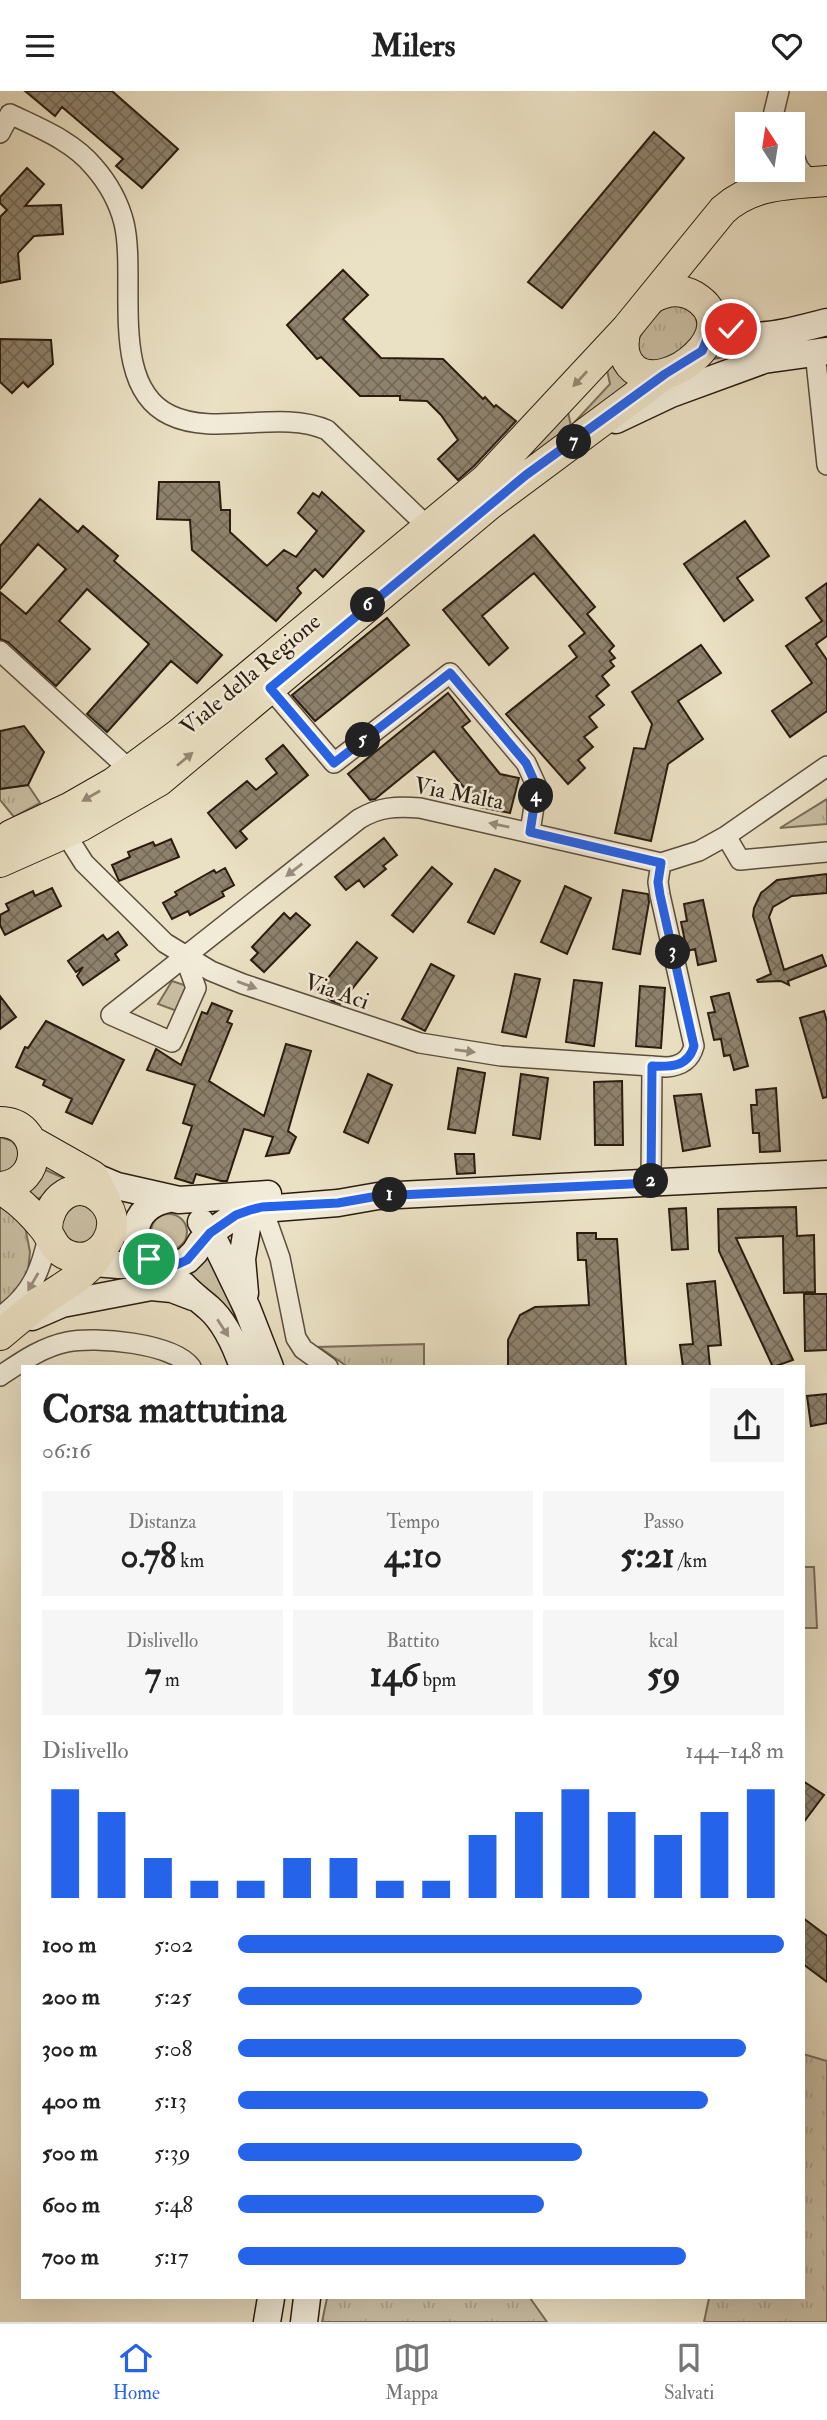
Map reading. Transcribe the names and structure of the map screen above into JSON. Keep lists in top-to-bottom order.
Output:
{
  "streets": {
    "main road": ["Viale della Regione"],
    "street": ["Via Malta", "Via Aci"]
  },
  "crossings": [
    ["Viale della Regione", "Via Aci"],
    ["Via Malta", "Via Aci"]
  ],
  "one_way": ["Via Malta", "Via Aci"],
  "north": "top",
  "page": {
    "header": "Milers",
    "pins": [
      "7",
      "6",
      "5",
      "4",
      "3",
      "2",
      "1"
    ],
    "heading": ["Corsa mattutina", "06:16"],
    "stats": [
      ["Distanza", "0.78 km"],
      ["Tempo", "4:10"],
      ["Passo", "5:21 /km"],
      ["Dislivello", "7 m"],
      ["Battito", "146 bpm"],
      ["kcal", "59"]
    ],
    "chart": ["Dislivello", "144–148 m"],
    "list": [
      {
        "name": "100 m",
        "note": "5:02"
      },
      {
        "name": "200 m",
        "note": "5:25"
      },
      {
        "name": "300 m",
        "note": "5:08"
      },
      {
        "name": "400 m",
        "note": "5:13"
      },
      {
        "name": "500 m",
        "note": "5:39"
      },
      {
        "name": "600 m",
        "note": "5:48"
      },
      {
        "name": "700 m",
        "note": "5:17"
      }
    ],
    "tabs": ["Home", "Mappa", "Salvati"]
  }
}
